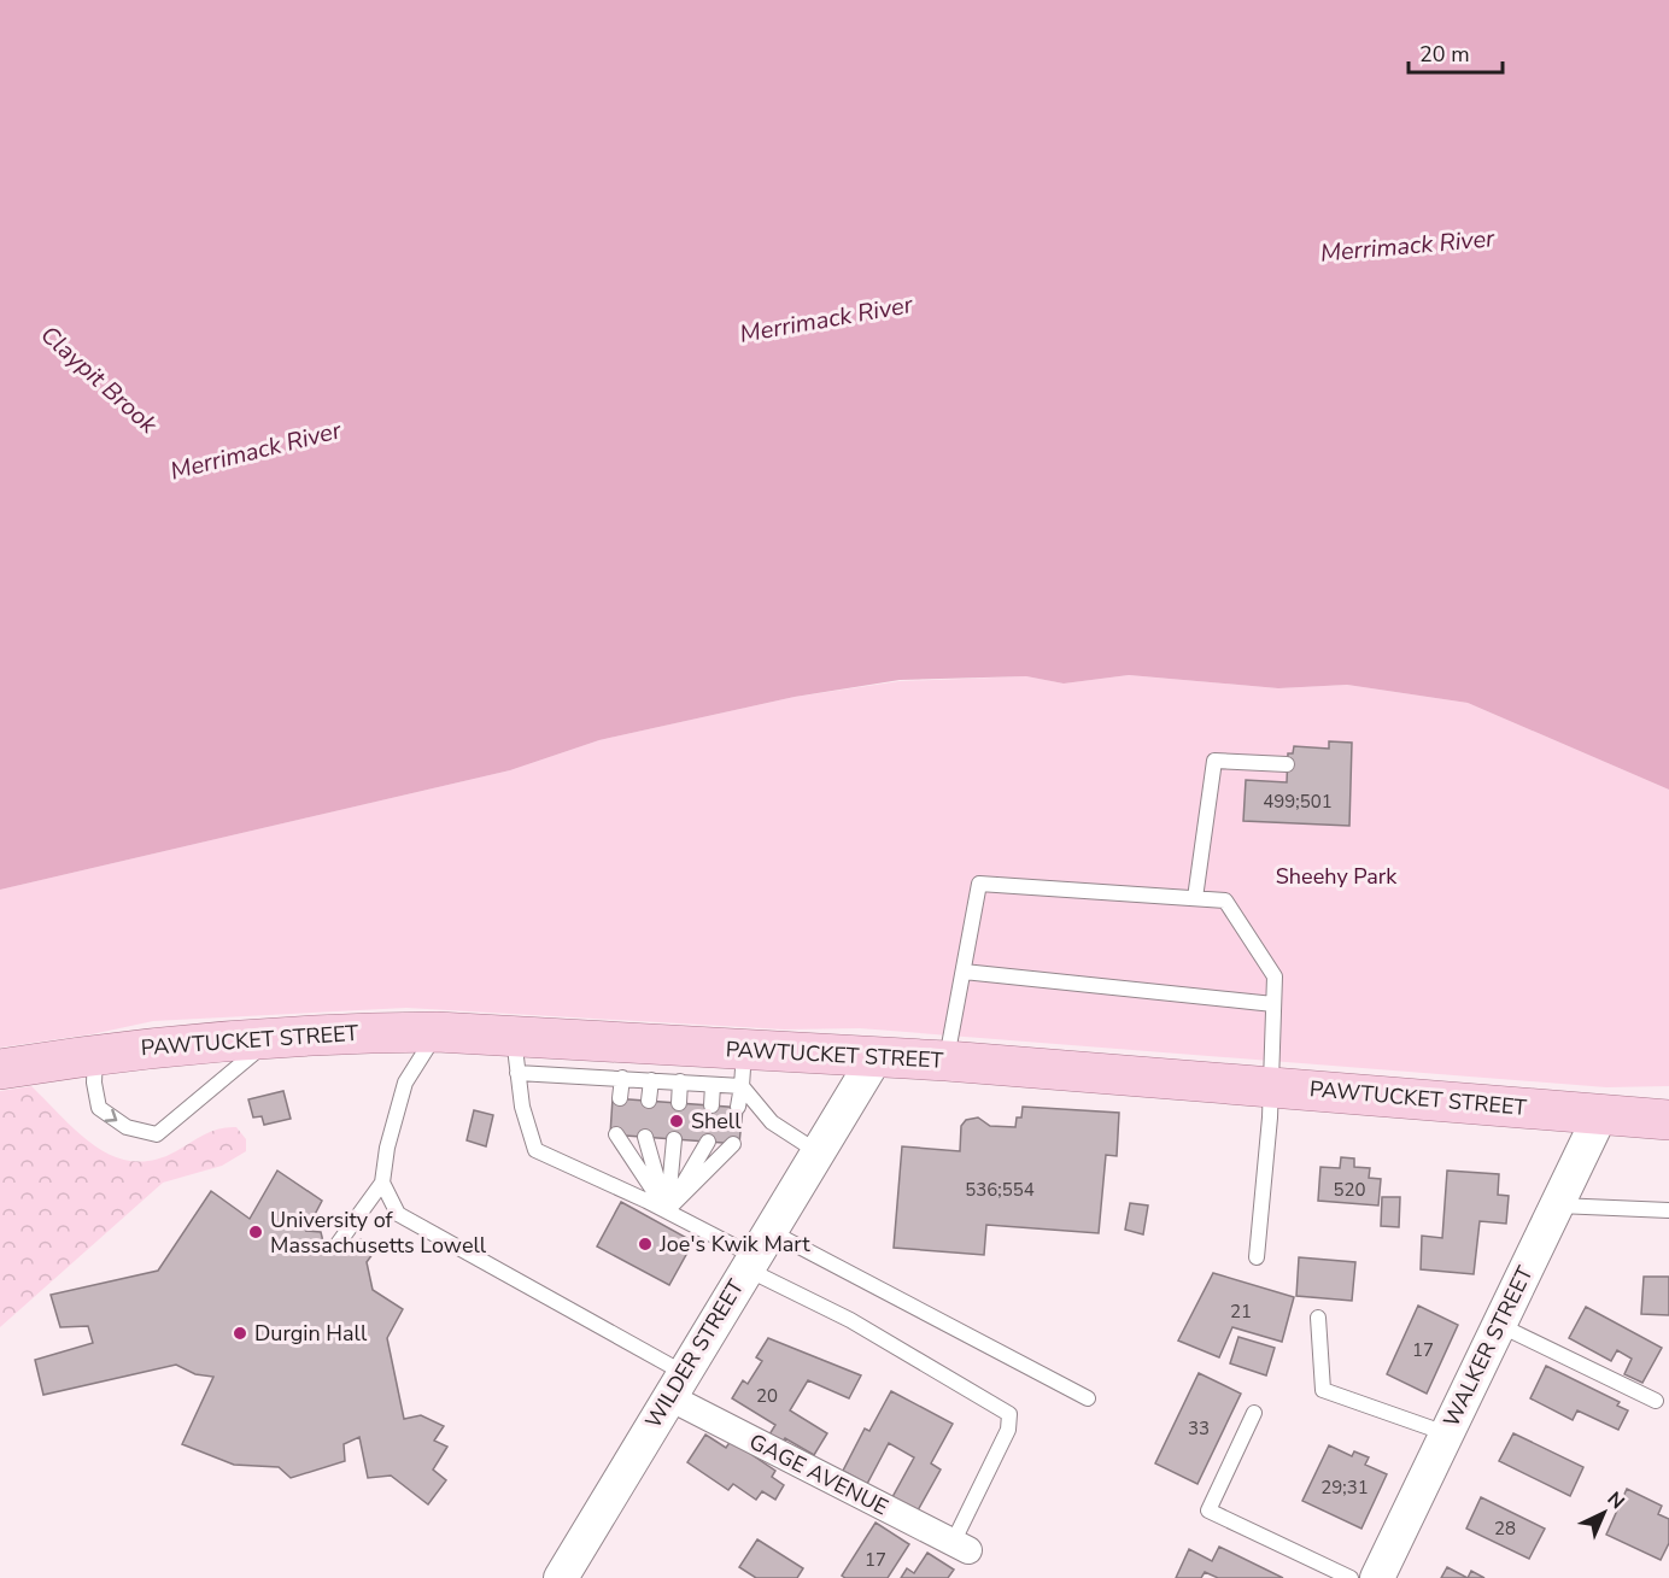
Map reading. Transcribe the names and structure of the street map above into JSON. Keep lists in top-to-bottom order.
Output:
{
  "streets": {
    "main road": ["PAWTUCKET STREET"],
    "street": ["WALKER STREET", "WILDER STREET", "GAGE AVENUE"]
  },
  "crossings": [
    ["PAWTUCKET STREET", "WALKER STREET"],
    ["PAWTUCKET STREET", "WILDER STREET"],
    ["WILDER STREET", "GAGE AVENUE"]
  ],
  "water": ["Merrimack River", "Claypit Brook"],
  "parks": ["Sheehy Park"],
  "places": [
    "Shell",
    "University of Massachusetts Lowell",
    "Joe's Kwik Mart",
    "Durgin Hall"
  ],
  "house_numbers": [
    "499;501",
    "536;554",
    "520",
    "21",
    "17",
    "20",
    "33",
    "29;31",
    "28",
    "17"
  ],
  "scale_bar": "20 m",
  "north": "top right"
}
